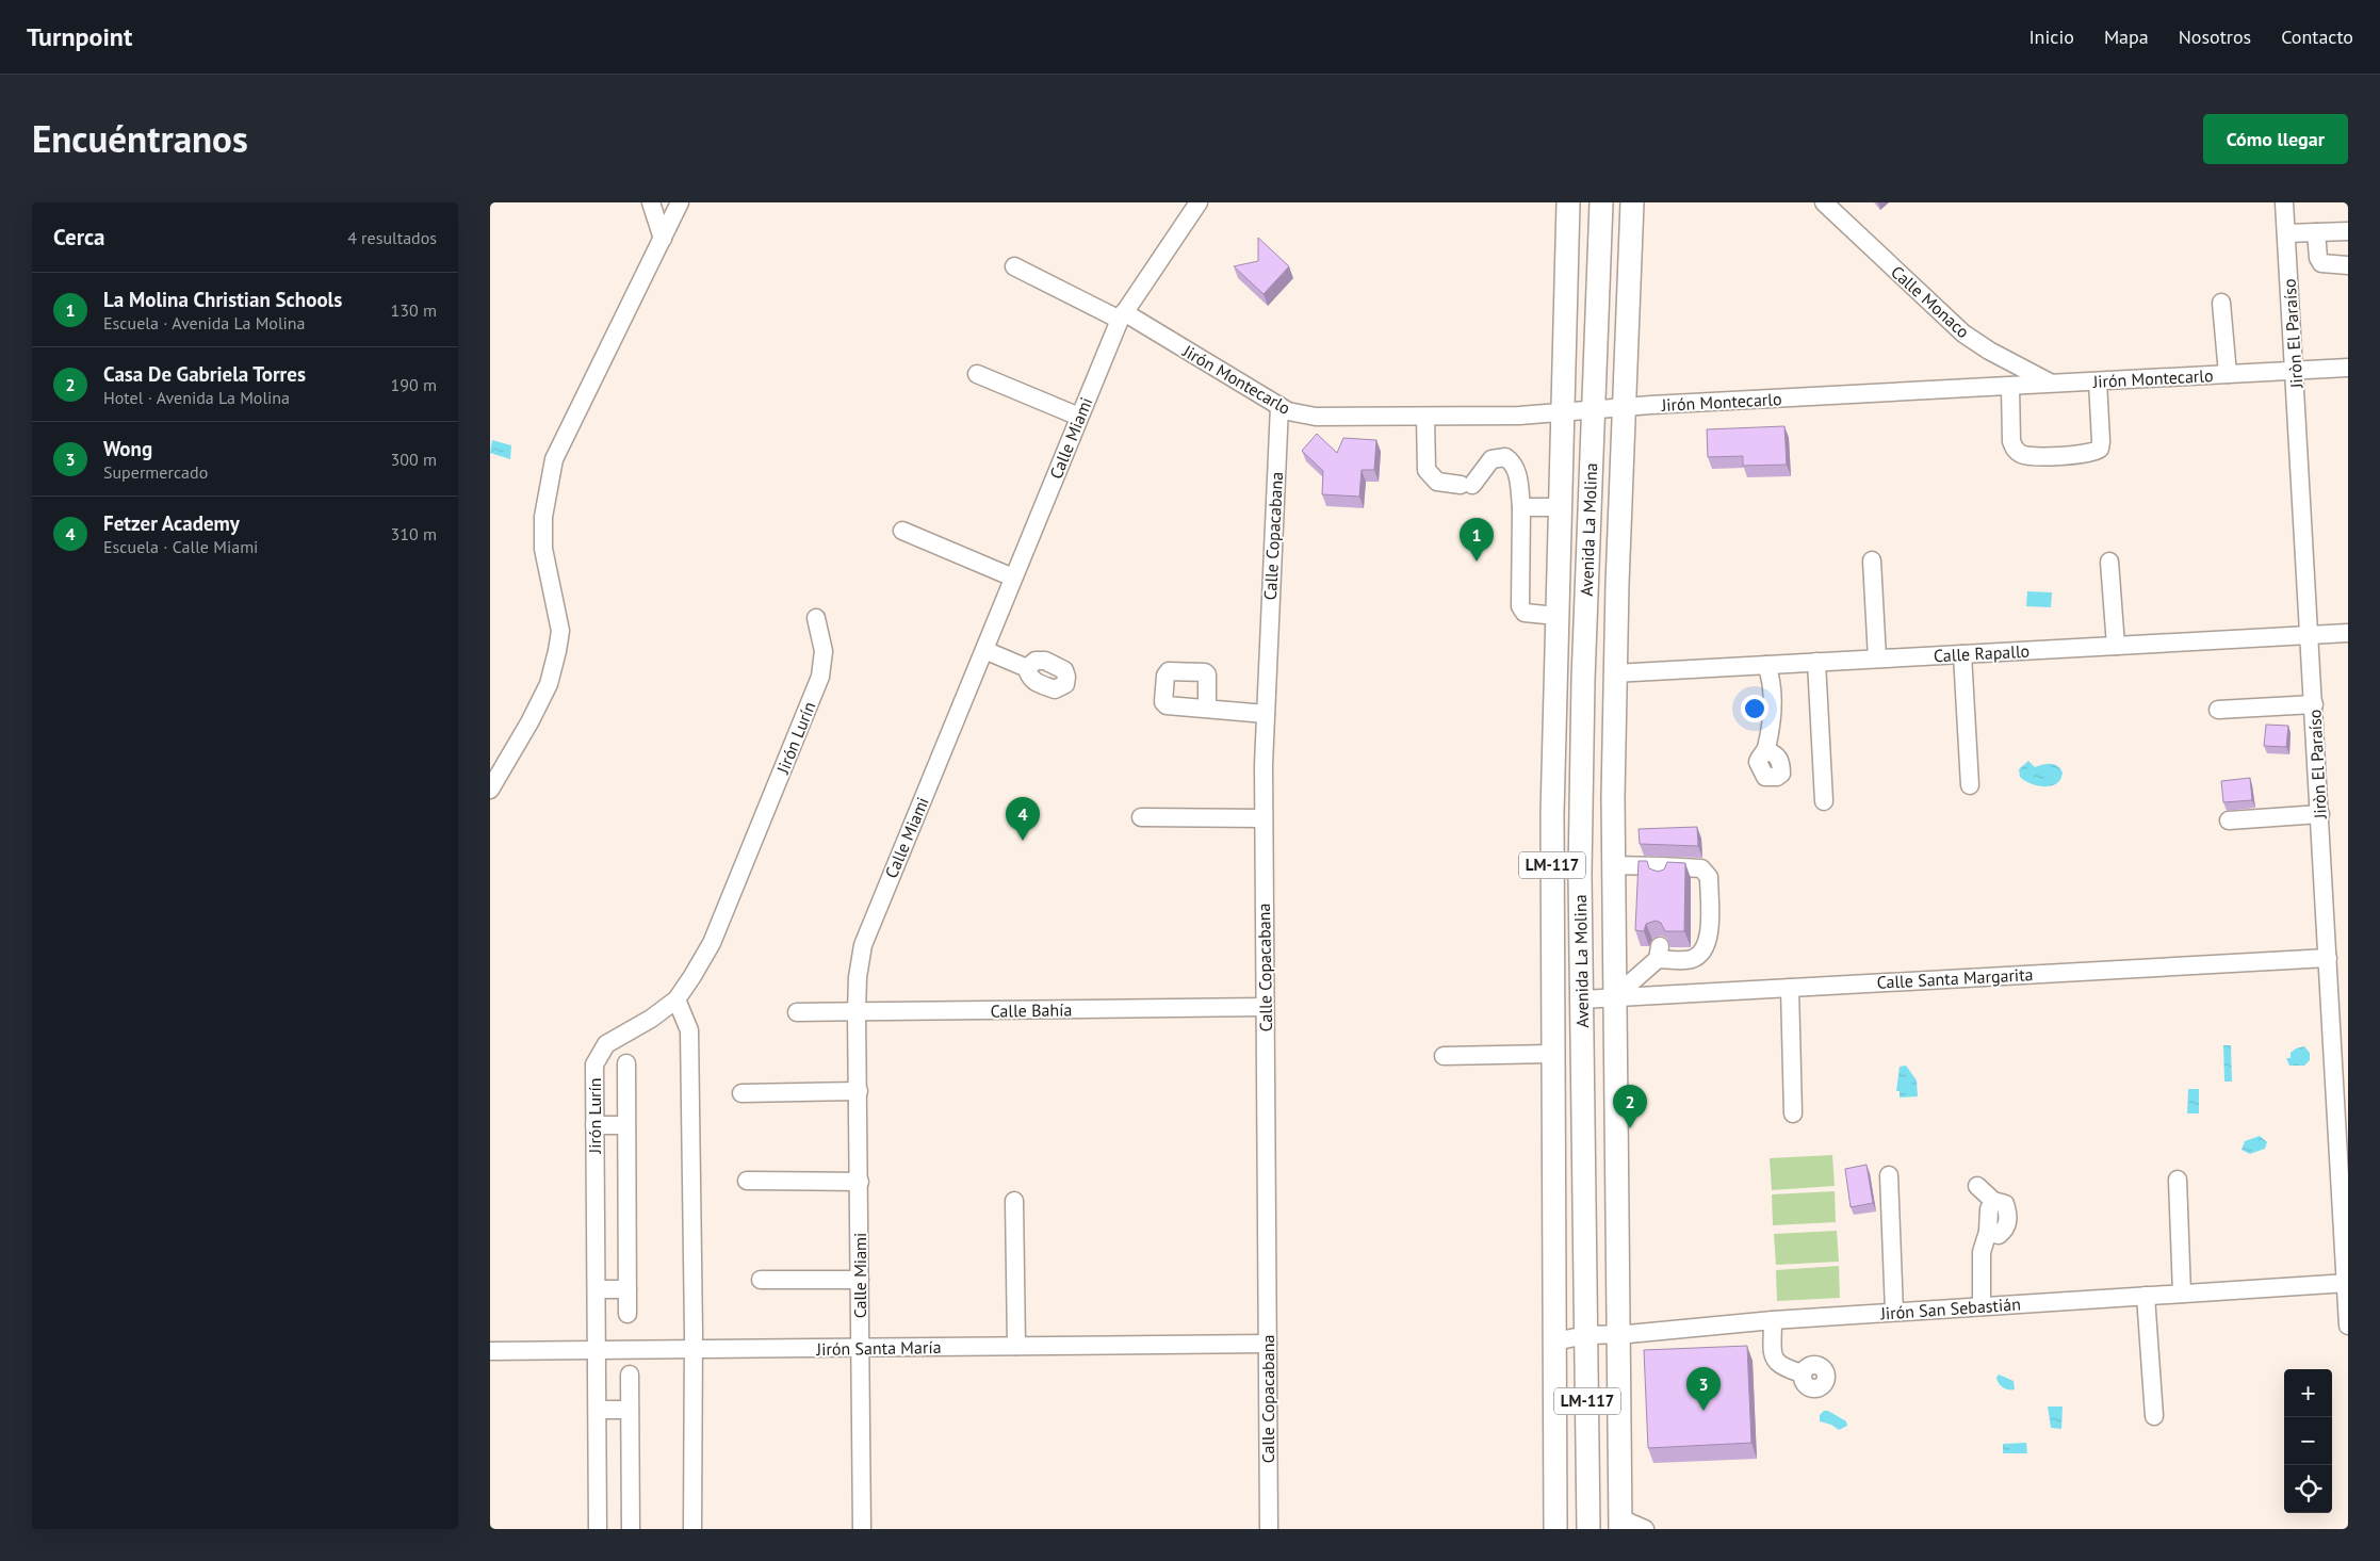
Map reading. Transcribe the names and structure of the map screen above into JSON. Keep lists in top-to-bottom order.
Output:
{
  "streets": {
    "main road": ["Avenida La Molina", "LM-117"],
    "street": [
      "Calle Monaco",
      "Jiròn El Paraíso",
      "Jirón Montecarlo",
      "Calle Miami",
      "Calle Copacabana",
      "Calle Rapallo",
      "Jirón Lurín",
      "Calle Santa Margarita",
      "Calle Bahía",
      "Jirón San Sebastián",
      "Jirón Santa María"
    ]
  },
  "crossings": [
    ["Calle Monaco", "Jirón Montecarlo"],
    ["Jiròn El Paraíso", "Jirón Montecarlo"],
    ["Jiròn El Paraíso", "Calle Rapallo"],
    ["Jiròn El Paraíso", "Calle Santa Margarita"],
    ["Jiròn El Paraíso", "Jirón San Sebastián"],
    ["Jirón Montecarlo", "Calle Miami"],
    ["Jirón Montecarlo", "Avenida La Molina"],
    ["Jirón Montecarlo", "Calle Copacabana"],
    ["Calle Miami", "Calle Bahía"],
    ["Calle Miami", "Jirón Santa María"],
    ["Avenida La Molina", "Calle Rapallo"],
    ["Avenida La Molina", "Calle Santa Margarita"],
    ["Avenida La Molina", "Jirón San Sebastián"],
    ["Calle Copacabana", "Calle Bahía"],
    ["Calle Copacabana", "Jirón Santa María"],
    ["Jirón Lurín", "Jirón Santa María"]
  ],
  "page": {
    "header": "Turnpoint",
    "nav": [
      "Inicio",
      "Mapa",
      "Nosotros",
      "Contacto"
    ],
    "title": "Encuéntranos",
    "buttons": "Cómo llegar",
    "heading": ["Cerca", "4 resultados"],
    "list": [
      {
        "mark": "1",
        "name": "La Molina Christian Schools",
        "note": "Escuela · Avenida La Molina",
        "value": "130 m"
      },
      {
        "mark": "2",
        "name": "Casa De Gabriela Torres",
        "note": "Hotel · Avenida La Molina",
        "value": "190 m"
      },
      {
        "mark": "3",
        "name": "Wong",
        "note": "Supermercado",
        "value": "300 m"
      },
      {
        "mark": "4",
        "name": "Fetzer Academy",
        "note": "Escuela · Calle Miami",
        "value": "310 m"
      }
    ],
    "pins": [
      "1",
      "4",
      "2",
      "3"
    ],
    "map_buttons": ["+", "−"]
  }
}
